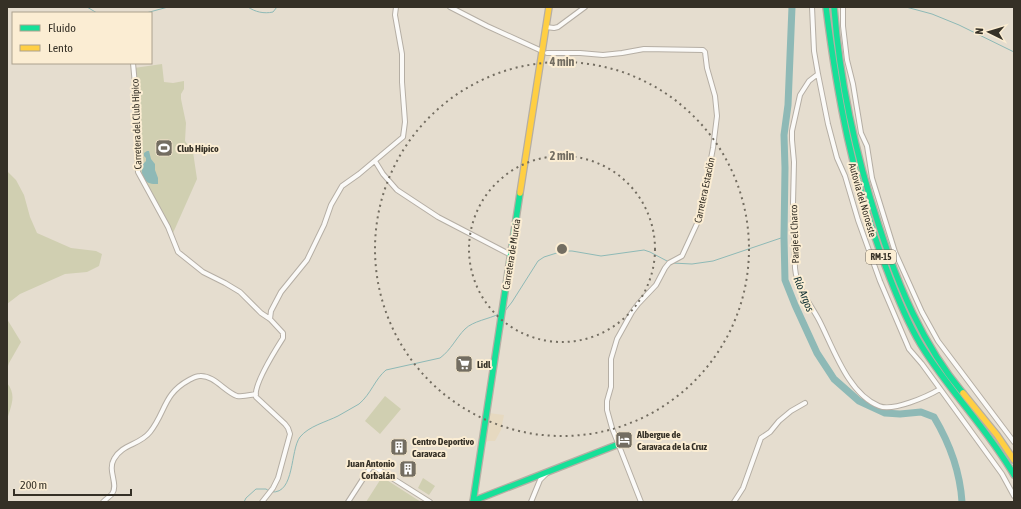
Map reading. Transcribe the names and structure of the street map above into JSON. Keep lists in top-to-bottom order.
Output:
{
  "streets": {
    "main road": ["Autovía del Noroeste", "Carretera de Murcia", "RM-15"],
    "street": ["Carretera del Club Hípico", "Carretera Estación", "Paraje el Charco"]
  },
  "crossings": [
    ["Carretera Estación", "Carretera de Murcia"]
  ],
  "water": ["Río Argos"],
  "places": {
    "sports": ["Club Hípico"],
    "supermarket": ["Lidl"],
    "hotel": ["Albergue de Caravaca de la Cruz"],
    "building": ["Centro Deportivo Caravaca", "Juan Antonio Corbalán"]
  },
  "legend": ["Fluido", "Lento"],
  "scale_bar": "200 m",
  "north": "left",
  "rings": ["4 min", "2 min"]
}
